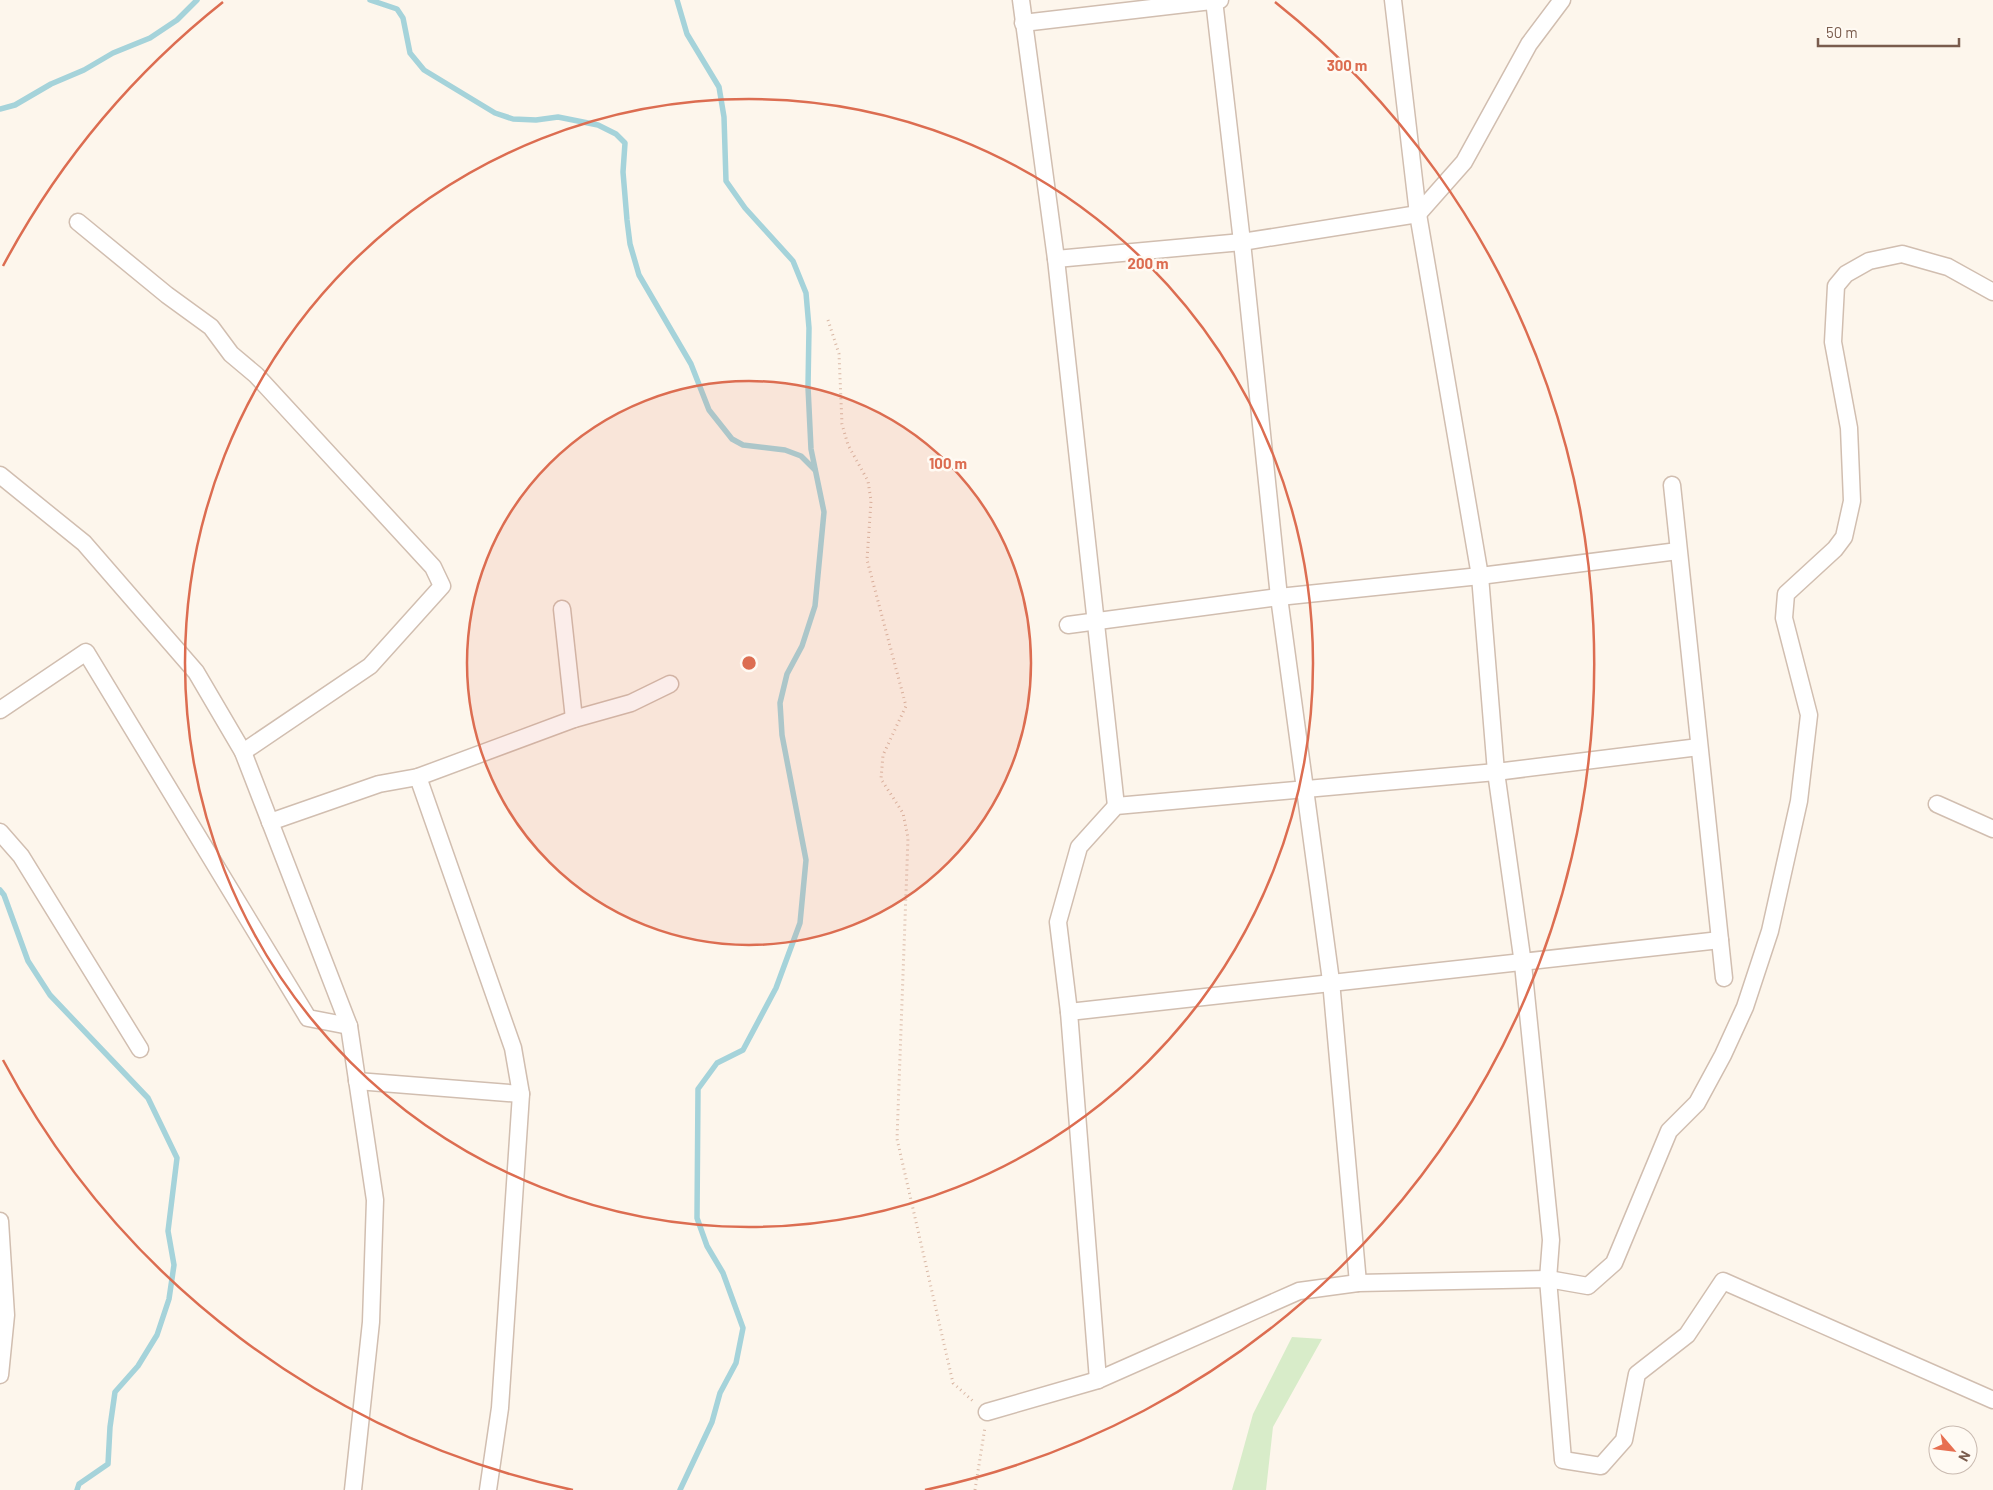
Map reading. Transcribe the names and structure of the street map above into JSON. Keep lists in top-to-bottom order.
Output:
{
  "scale_bar": "50 m",
  "north": "bottom right",
  "rings": ["300 m", "200 m", "100 m"]
}
